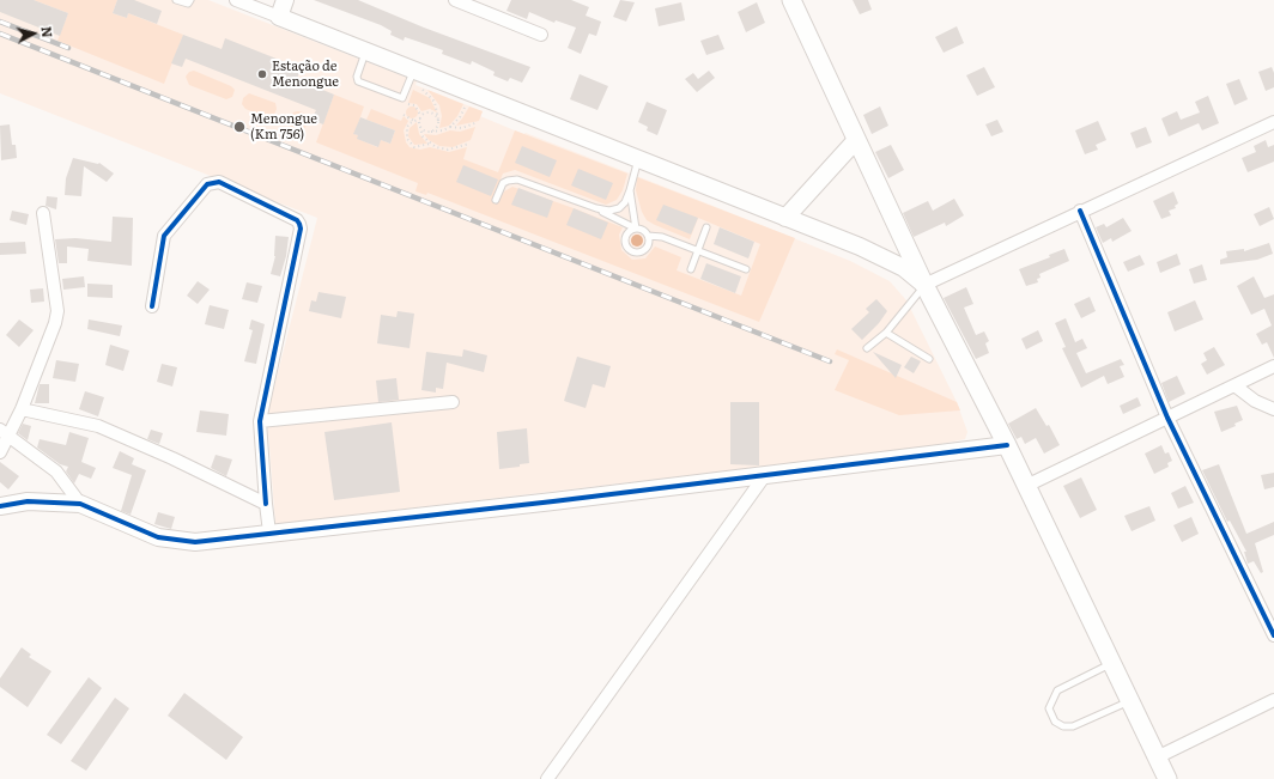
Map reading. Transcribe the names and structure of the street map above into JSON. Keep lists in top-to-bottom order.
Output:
{
  "places": ["Estação de Menongue", "Menongue (Km 756)"],
  "north": "right"
}
